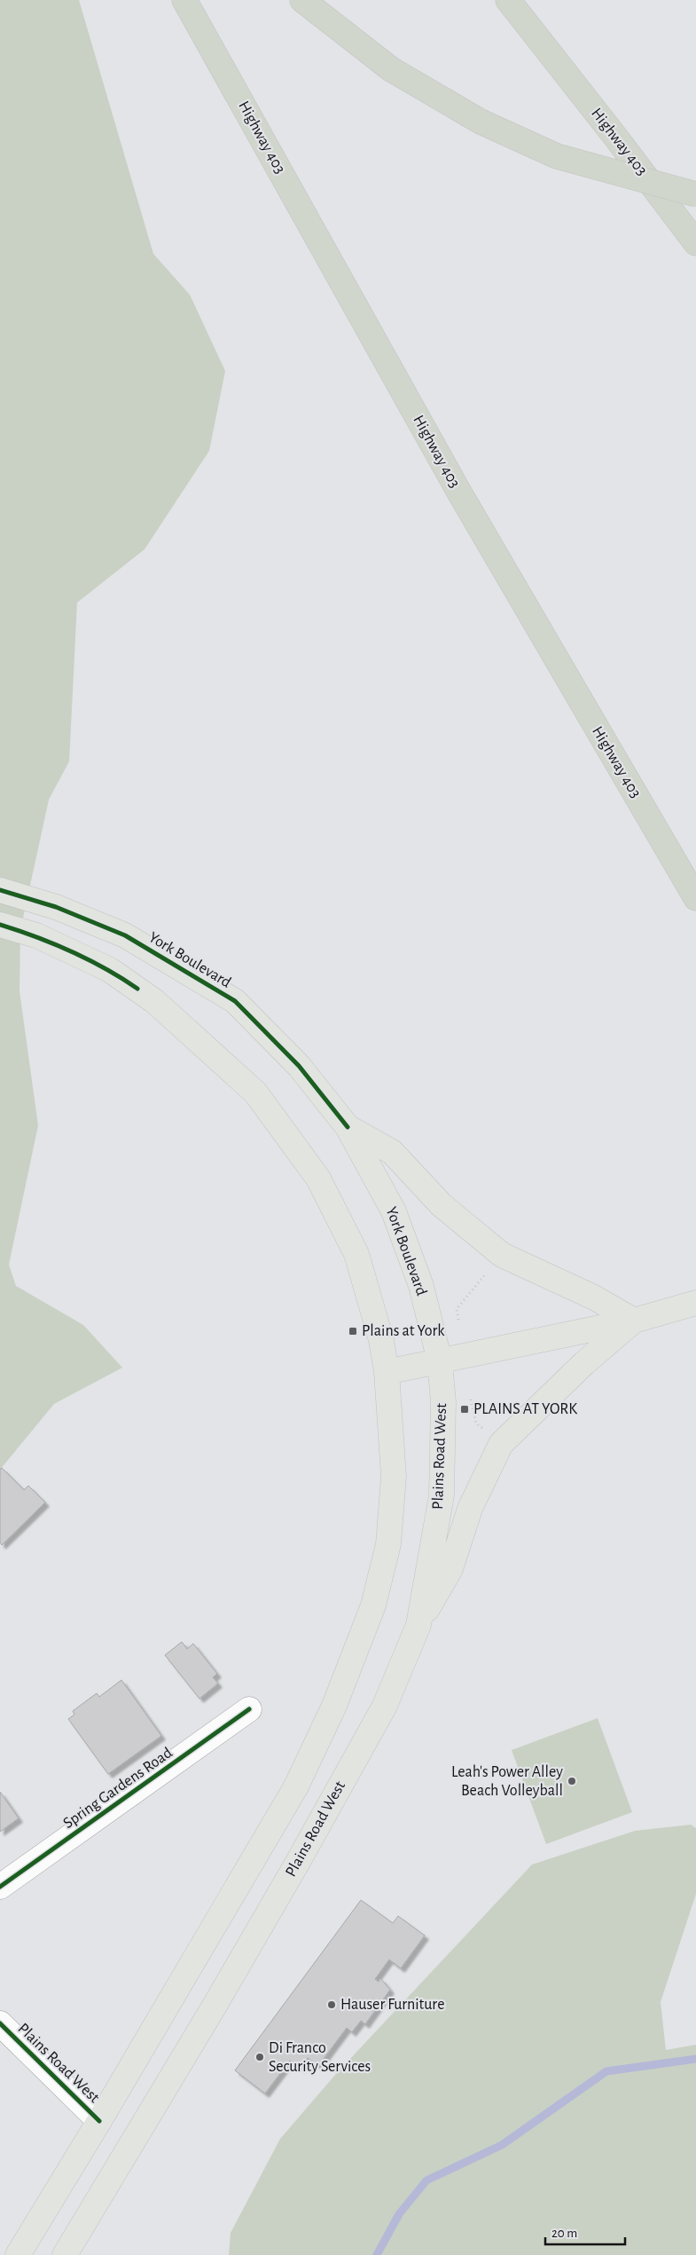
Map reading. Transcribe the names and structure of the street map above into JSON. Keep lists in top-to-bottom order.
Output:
{
  "streets": {
    "highway": ["Highway 403"],
    "main road": ["York Boulevard", "Plains Road West"],
    "street": ["Spring Gardens Road"]
  },
  "crossings": [
    ["York Boulevard", "Plains Road West"]
  ],
  "places": {
    "transit": ["Plains at York", "PLAINS AT YORK"],
    "other": ["Leah's Power Alley Beach Volleyball", "Hauser Furniture", "Di Franco Security Services"]
  },
  "scale_bar": "20 m"
}
